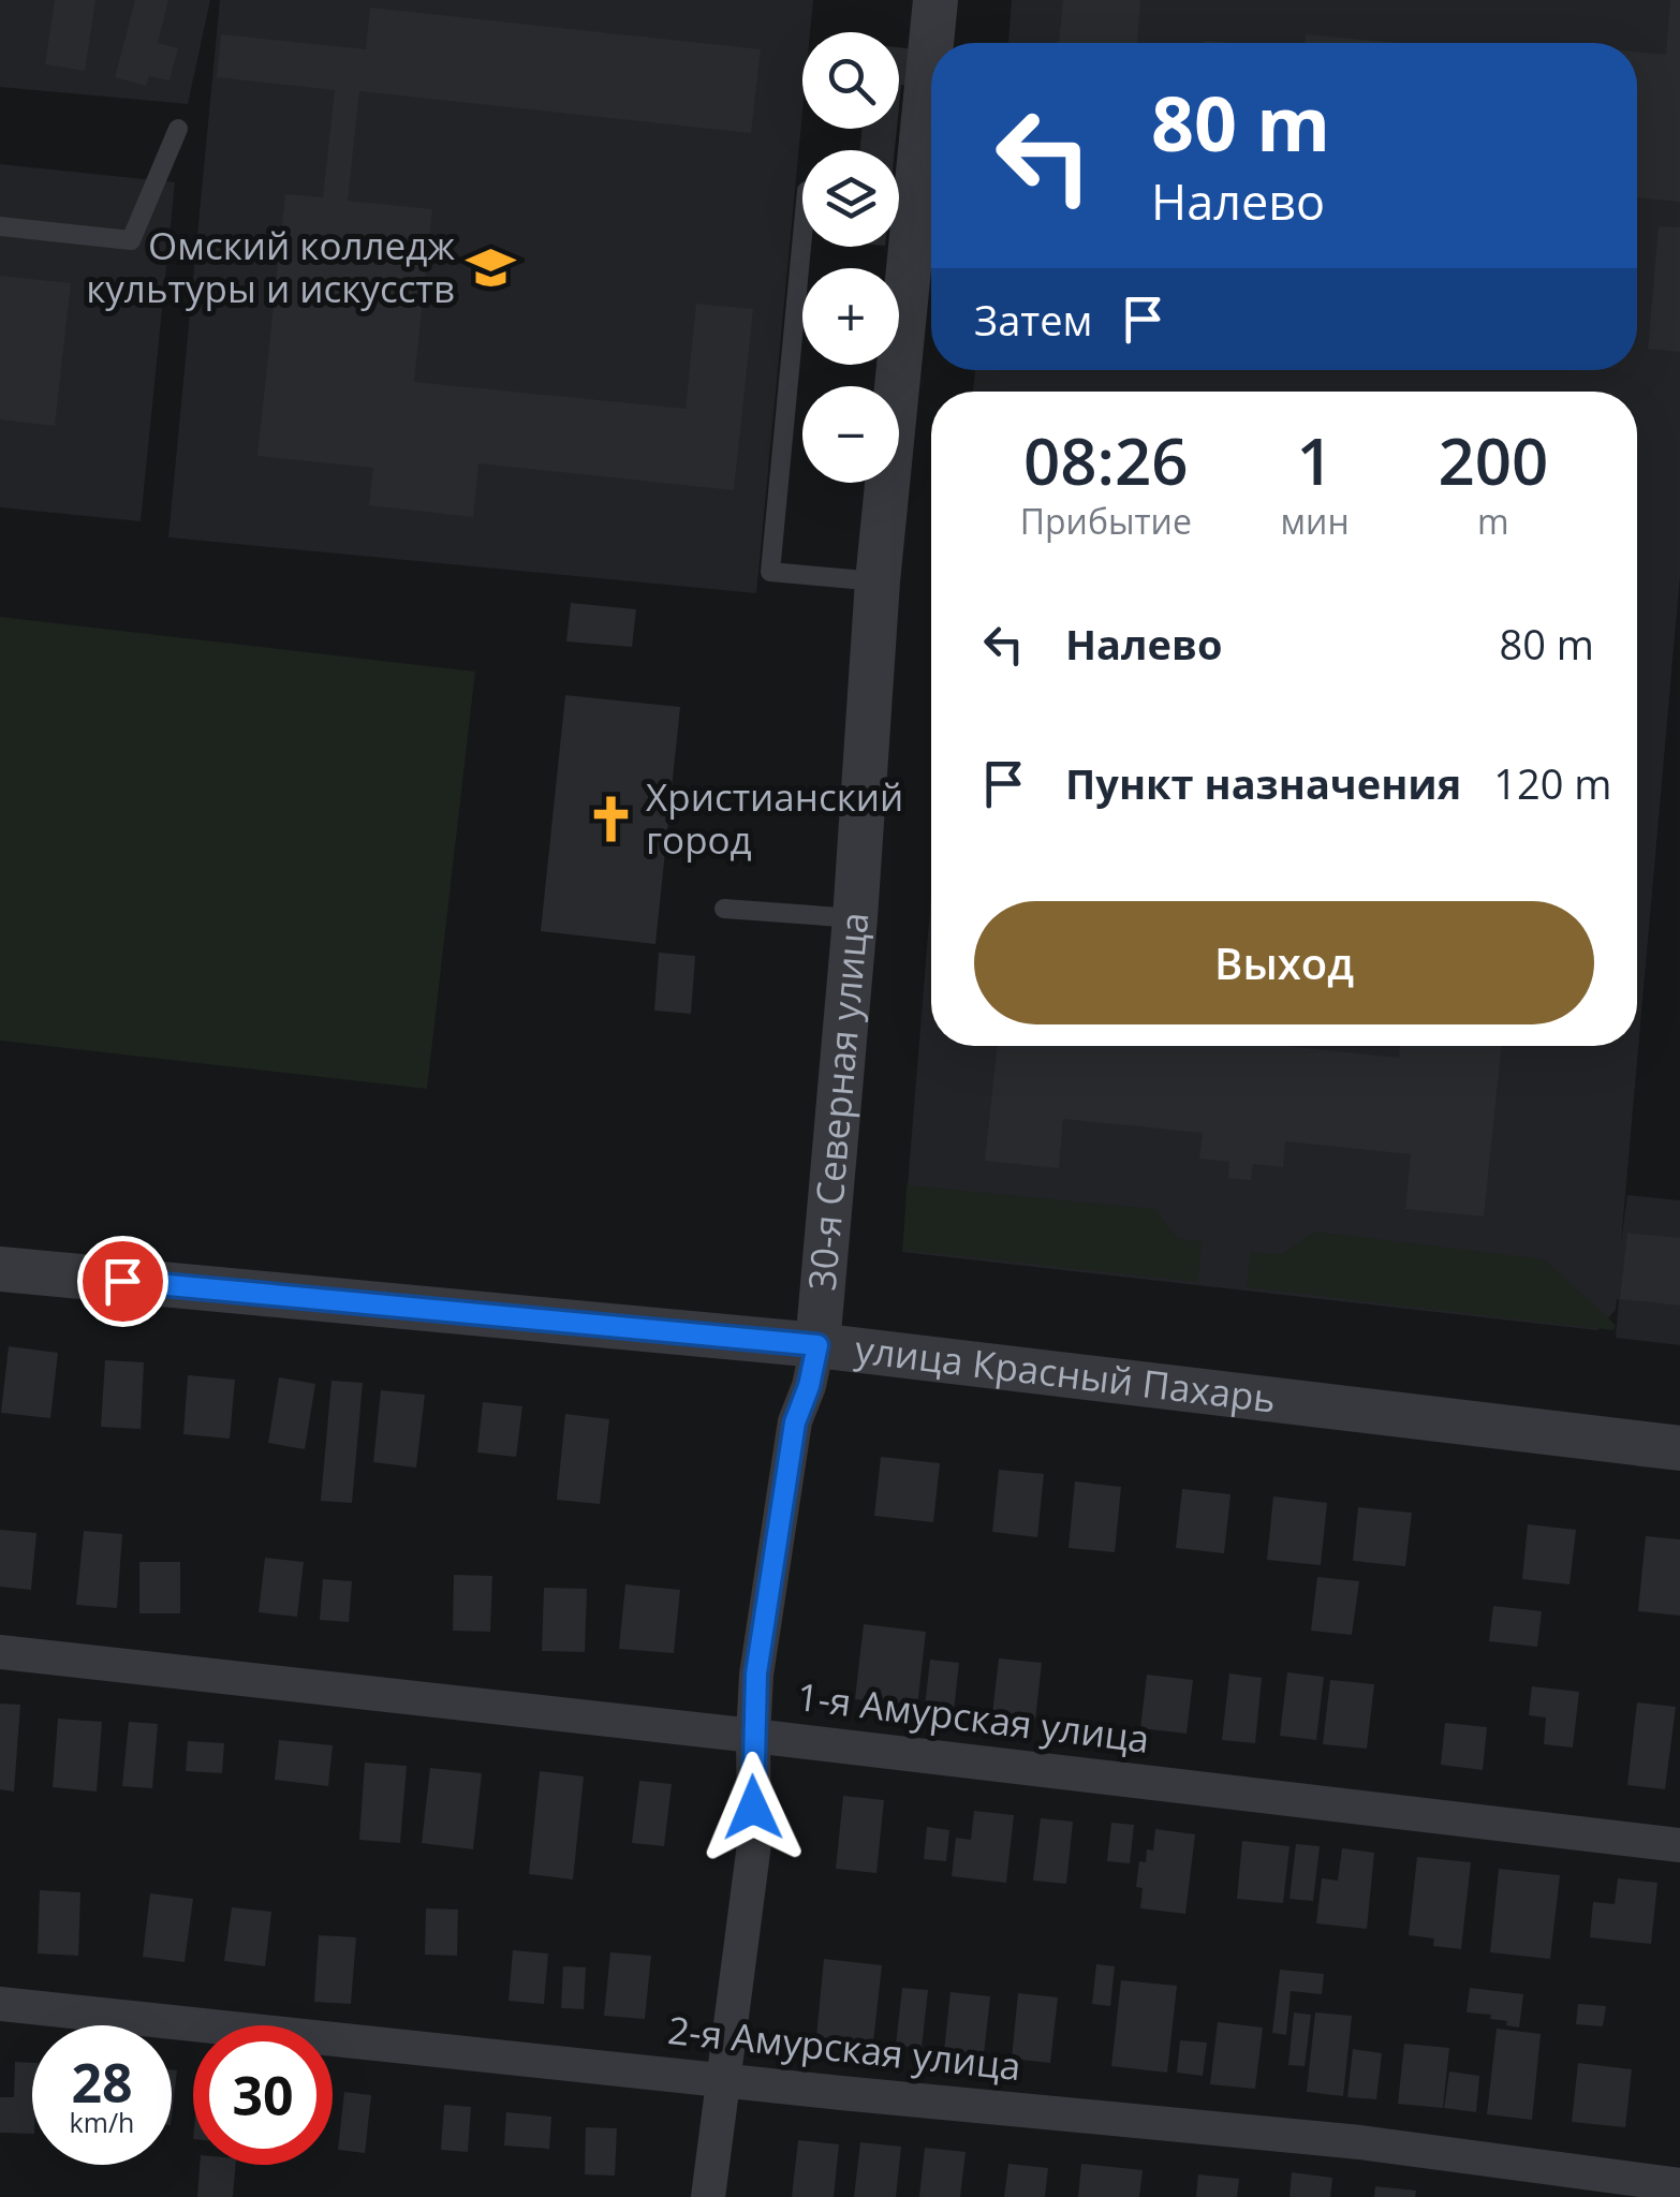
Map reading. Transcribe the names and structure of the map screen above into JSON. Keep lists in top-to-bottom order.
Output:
{
  "streets": {
    "street": [
      "30-я Северная улица",
      "улица Красный Пахарь",
      "1-я Амурская улица",
      "2-я Амурская улица"
    ]
  },
  "crossings": [
    ["30-я Северная улица", "улица Красный Пахарь"],
    ["30-я Северная улица", "1-я Амурская улица"],
    ["30-я Северная улица", "2-я Амурская улица"]
  ],
  "places": {
    "school or university": ["Омский колледж культуры и искусств"],
    "church": ["Христианский город"]
  },
  "page": {
    "map_buttons": ["+", "−"],
    "turn": ["80 m", "Налево"],
    "then": "Затем",
    "eta": [
      "08:26",
      "Прибытие",
      "1",
      "мин",
      "200",
      "m"
    ],
    "list": [
      {
        "name": "Налево",
        "value": "80 m"
      },
      {
        "name": "Пункт назначения",
        "value": "120 m"
      }
    ],
    "buttons": "Выход",
    "speed": "28 km/h",
    "limit": "30"
  }
}
